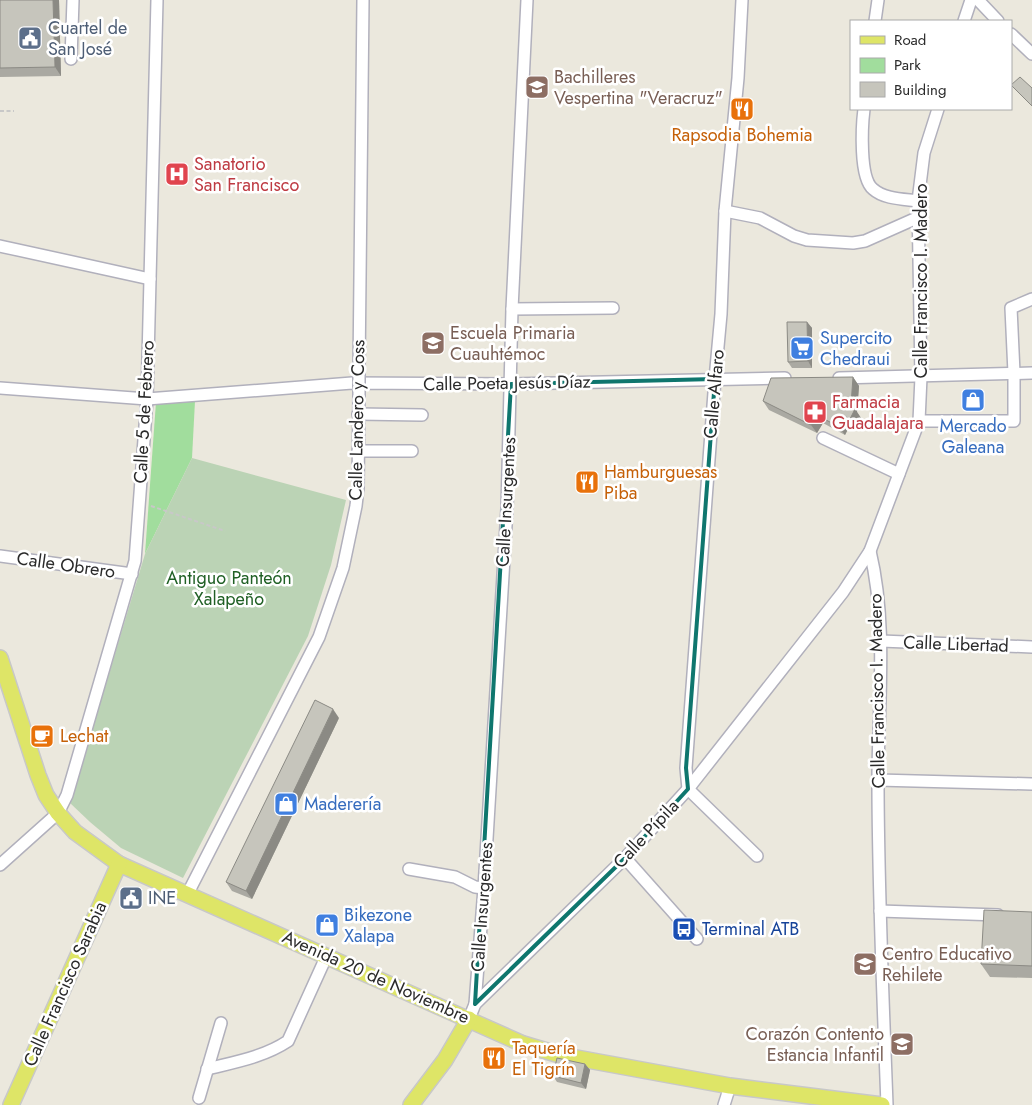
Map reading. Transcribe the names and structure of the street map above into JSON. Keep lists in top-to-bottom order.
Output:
{
  "streets": {
    "main road": ["Calle Pípila", "Avenida 20 de Noviembre", "Calle Francisco Sarabia"],
    "street": [
      "Calle Francisco I. Madero",
      "Calle Poeta Jesús Díaz",
      "Calle Alfaro",
      "Calle 5 de Febrero",
      "Calle Landero y Coss",
      "Calle Insurgentes",
      "Calle Obrero",
      "Calle Libertad"
    ]
  },
  "crossings": [
    ["Calle Francisco I. Madero", "Calle Libertad"],
    ["Calle Francisco I. Madero", "Calle Pípila"],
    ["Calle Poeta Jesús Díaz", "Calle Alfaro"],
    ["Calle Poeta Jesús Díaz", "Calle 5 de Febrero"],
    ["Calle Poeta Jesús Díaz", "Calle Insurgentes"],
    ["Calle Alfaro", "Calle Pípila"],
    ["Calle 5 de Febrero", "Calle Obrero"],
    ["Calle 5 de Febrero", "Avenida 20 de Noviembre"],
    ["Calle Landero y Coss", "Avenida 20 de Noviembre"],
    ["Calle Insurgentes", "Calle Pípila"],
    ["Calle Pípila", "Avenida 20 de Noviembre"],
    ["Avenida 20 de Noviembre", "Calle Francisco Sarabia"]
  ],
  "parks": ["Antiguo Panteón Xalapeño"],
  "places": {
    "public building": ["Cuartel de San José", "INE"],
    "school or university": [
      "Bachilleres Vespertina \"Veracruz\"",
      "Escuela Primaria Cuauhtémoc",
      "Centro Educativo Rehilete",
      "Corazón Contento Estancia Infantil"
    ],
    "restaurant": ["Rapsodia Bohemia", "Hamburguesas Piba", "Taquería El Tigrín"],
    "hospital": ["Sanatorio San Francisco"],
    "supermarket": ["Supercito Chedraui"],
    "shop": ["Mercado Galeana", "Maderería", "Bikezone Xalapa"],
    "pharmacy": ["Farmacia Guadalajara"],
    "cafe": ["Lechat"],
    "bus stop": ["Terminal ATB"]
  },
  "legend": ["Road", "Park", "Building"]
}
